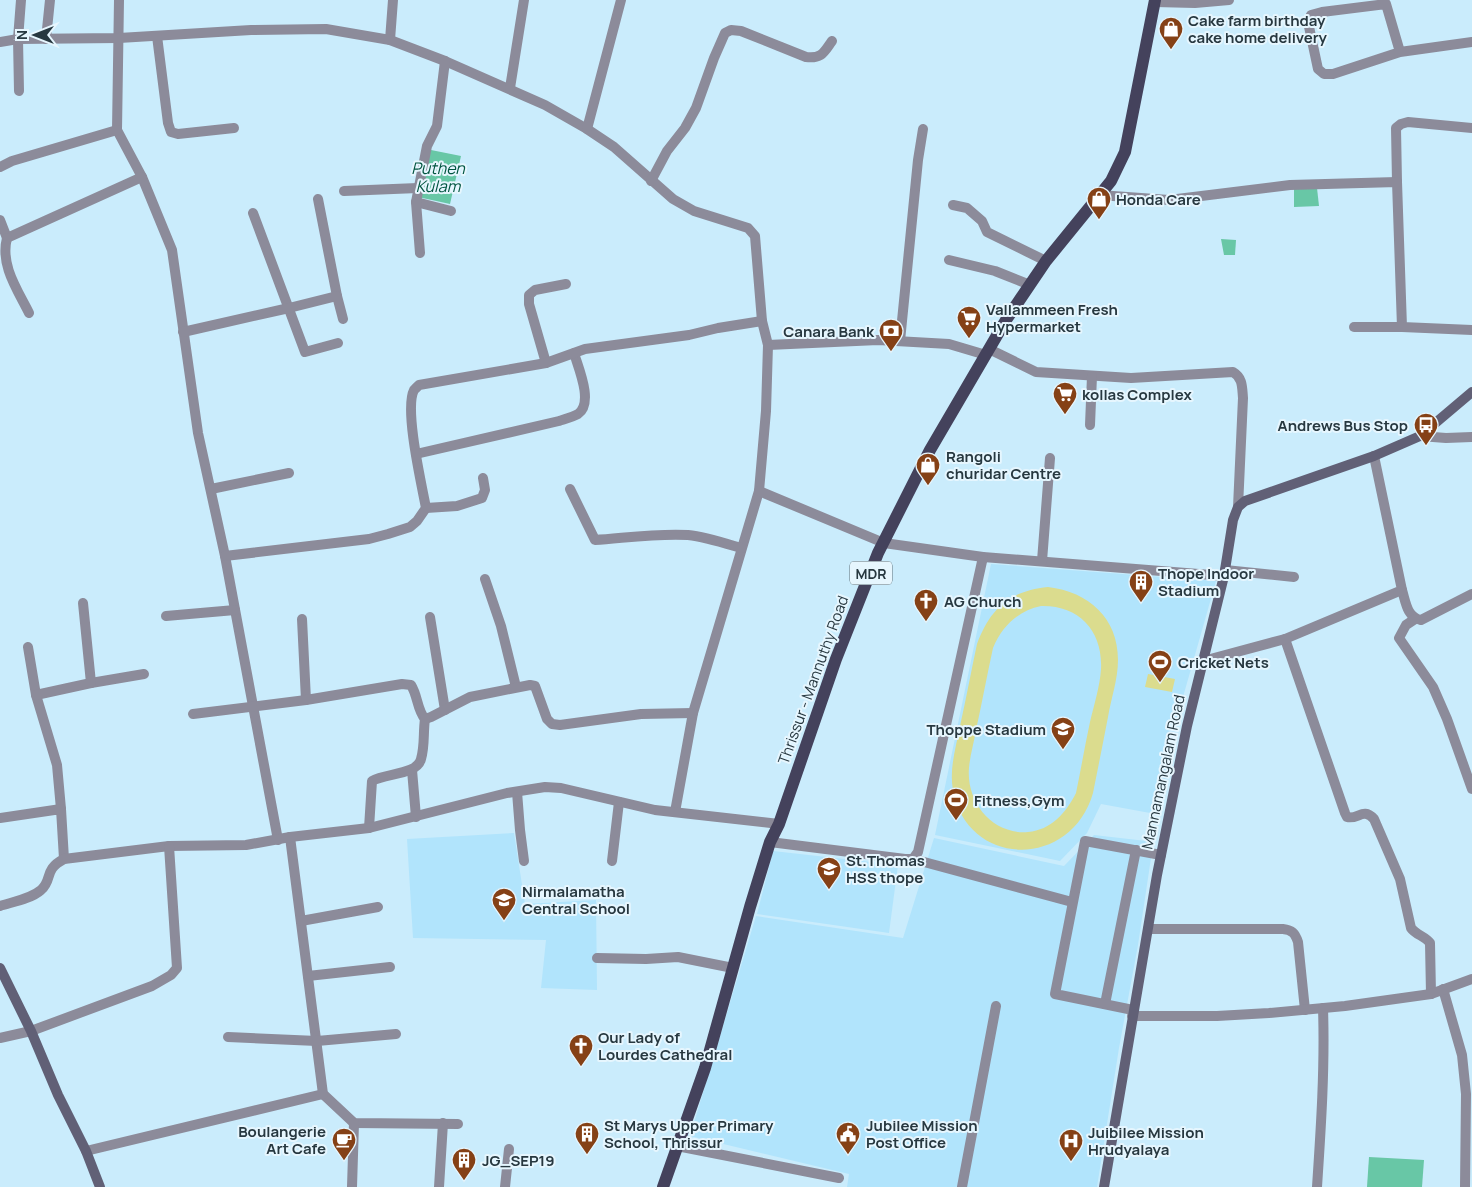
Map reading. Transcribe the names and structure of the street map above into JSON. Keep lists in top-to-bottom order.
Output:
{
  "streets": {
    "main road": ["MDR", "Thrissur - Mannuthy Road", "Mannamangalam Road"]
  },
  "water": ["Puthen Kulam"],
  "places": {
    "shop": ["Cake farm birthday cake home delivery", "Honda Care", "Rangoli churidar Centre"],
    "supermarket": ["Vallammeen Fresh Hypermarket", "kollas Complex"],
    "bank": ["Canara Bank"],
    "bus stop": ["Andrews Bus Stop"],
    "building": ["Thope Indoor Stadium", "St Marys Upper Primary School, Thrissur", "JG_SEP19"],
    "church": ["AG Church", "Our Lady of Lourdes Cathedral"],
    "sports": ["Cricket Nets", "Fitness,Gym"],
    "school or university": ["Thoppe Stadium", "St.Thomas HSS thope", "Nirmalamatha Central School"],
    "public building": ["Jubilee Mission Post Office"],
    "cafe": ["Boulangerie Art Cafe"],
    "hospital": ["Juibilee Mission Hrudyalaya"]
  },
  "north": "left"
}
